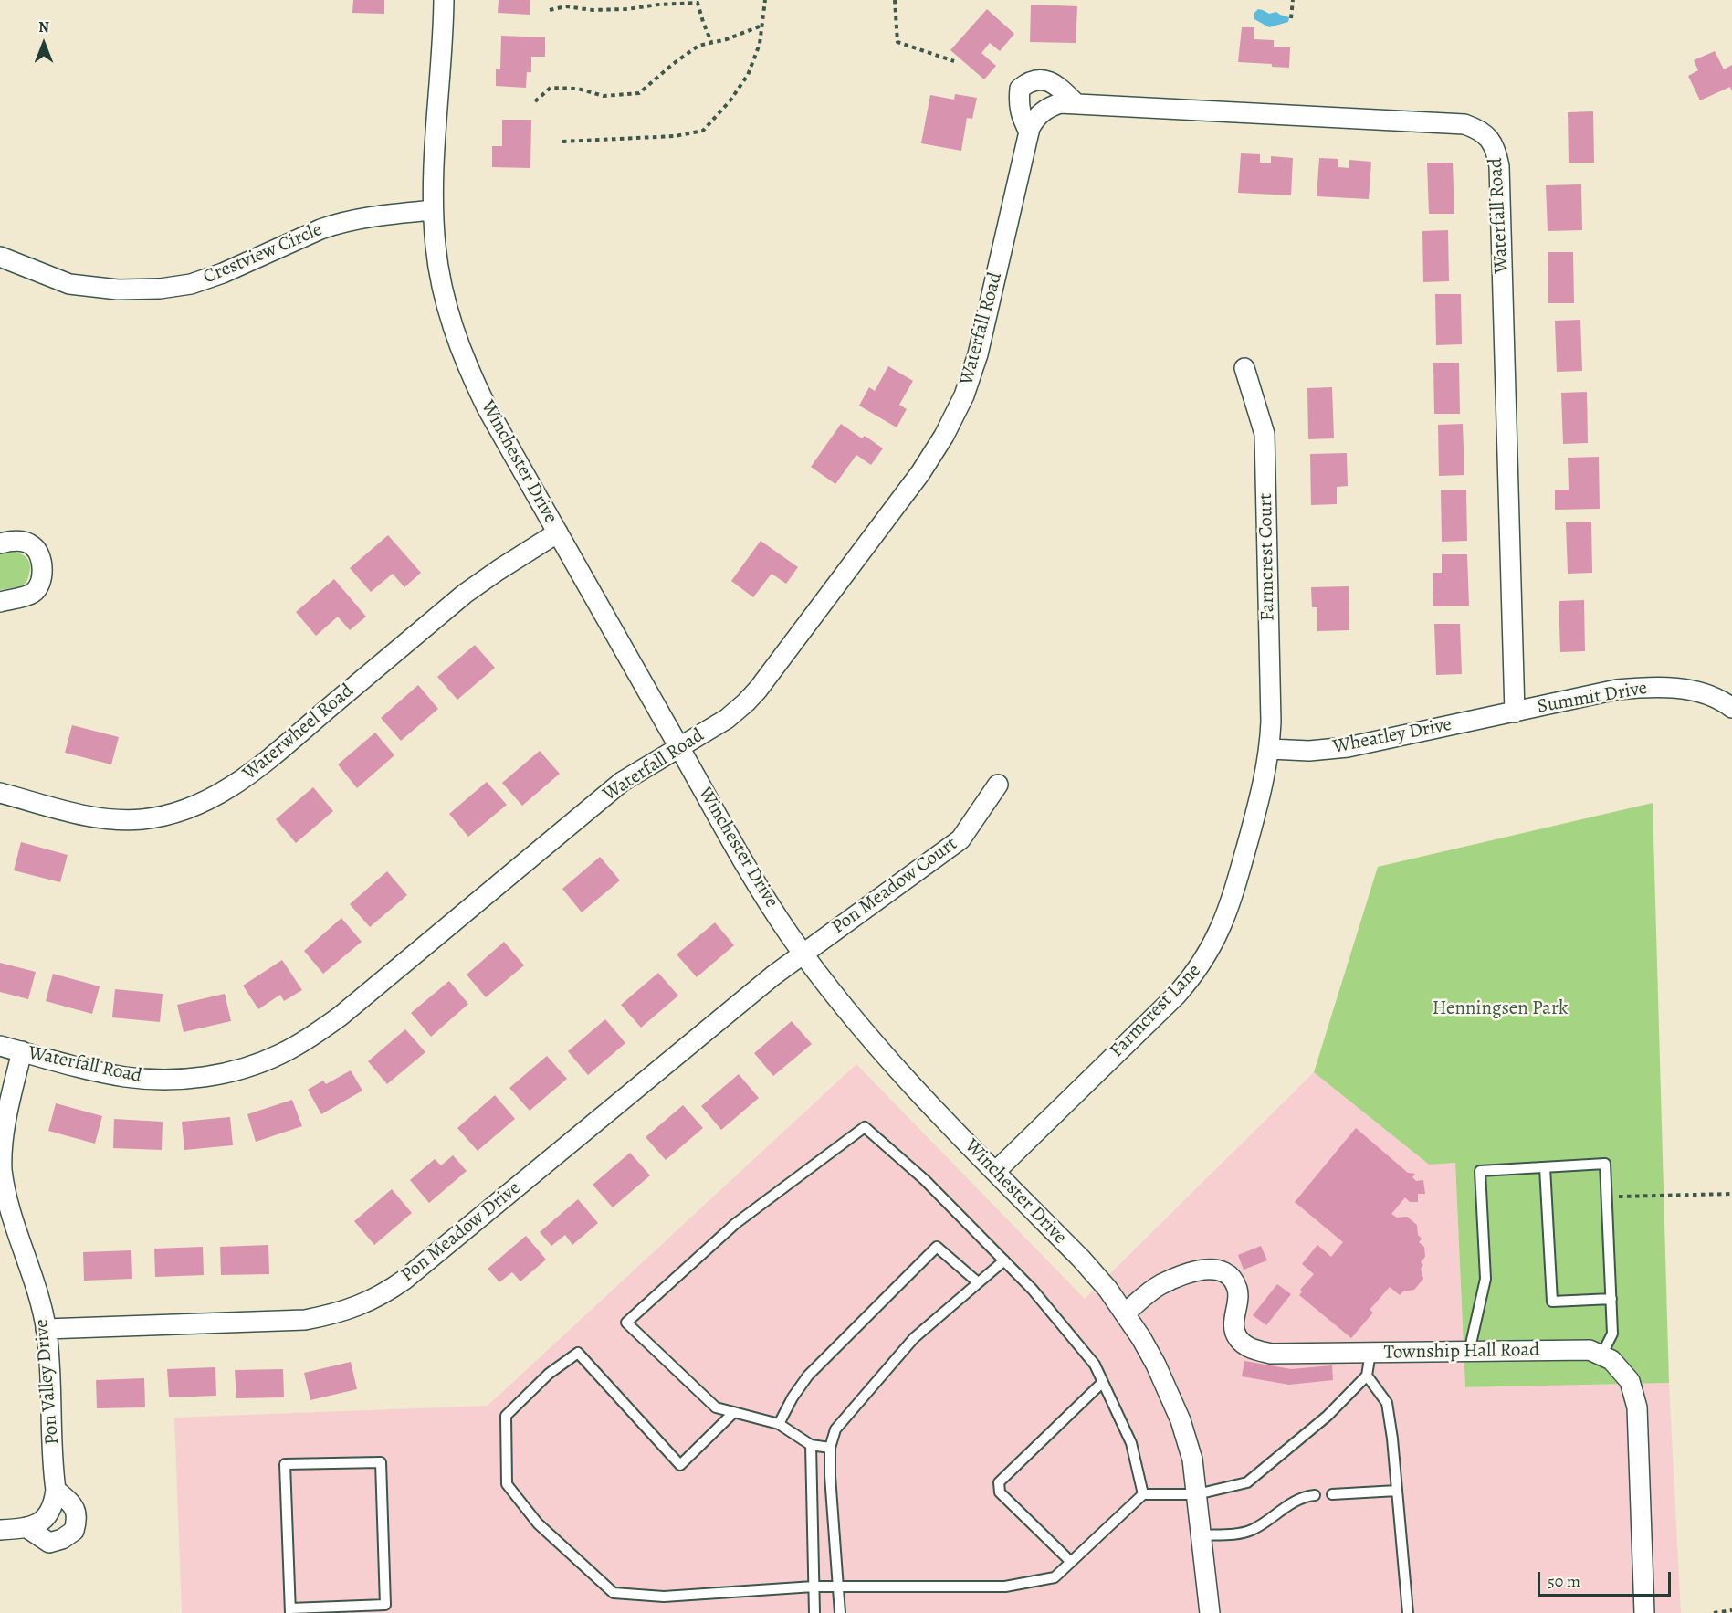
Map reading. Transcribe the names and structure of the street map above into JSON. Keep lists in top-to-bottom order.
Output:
{
  "streets": {
    "street": [
      "Waterfall Road",
      "Crestview Circle",
      "Winchester Drive",
      "Farmcrest Court",
      "Summit Drive",
      "Waterwheel Road",
      "Wheatley Drive",
      "Pon Meadow Court",
      "Farmcrest Lane",
      "Pon Meadow Drive",
      "Township Hall Road",
      "Pon Valley Drive"
    ]
  },
  "crossings": [
    ["Waterfall Road", "Winchester Drive"],
    ["Waterfall Road", "Summit Drive"],
    ["Waterfall Road", "Wheatley Drive"],
    ["Waterfall Road", "Pon Valley Drive"],
    ["Crestview Circle", "Winchester Drive"],
    ["Winchester Drive", "Waterwheel Road"],
    ["Winchester Drive", "Pon Meadow Court"],
    ["Winchester Drive", "Farmcrest Lane"],
    ["Winchester Drive", "Pon Meadow Drive"],
    ["Winchester Drive", "Township Hall Road"],
    ["Farmcrest Court", "Wheatley Drive"],
    ["Farmcrest Court", "Farmcrest Lane"],
    ["Summit Drive", "Wheatley Drive"],
    ["Wheatley Drive", "Farmcrest Lane"],
    ["Pon Meadow Court", "Pon Meadow Drive"],
    ["Pon Meadow Drive", "Pon Valley Drive"]
  ],
  "parks": ["Henningsen Park"],
  "scale_bar": "50 m",
  "north": "top"
}
